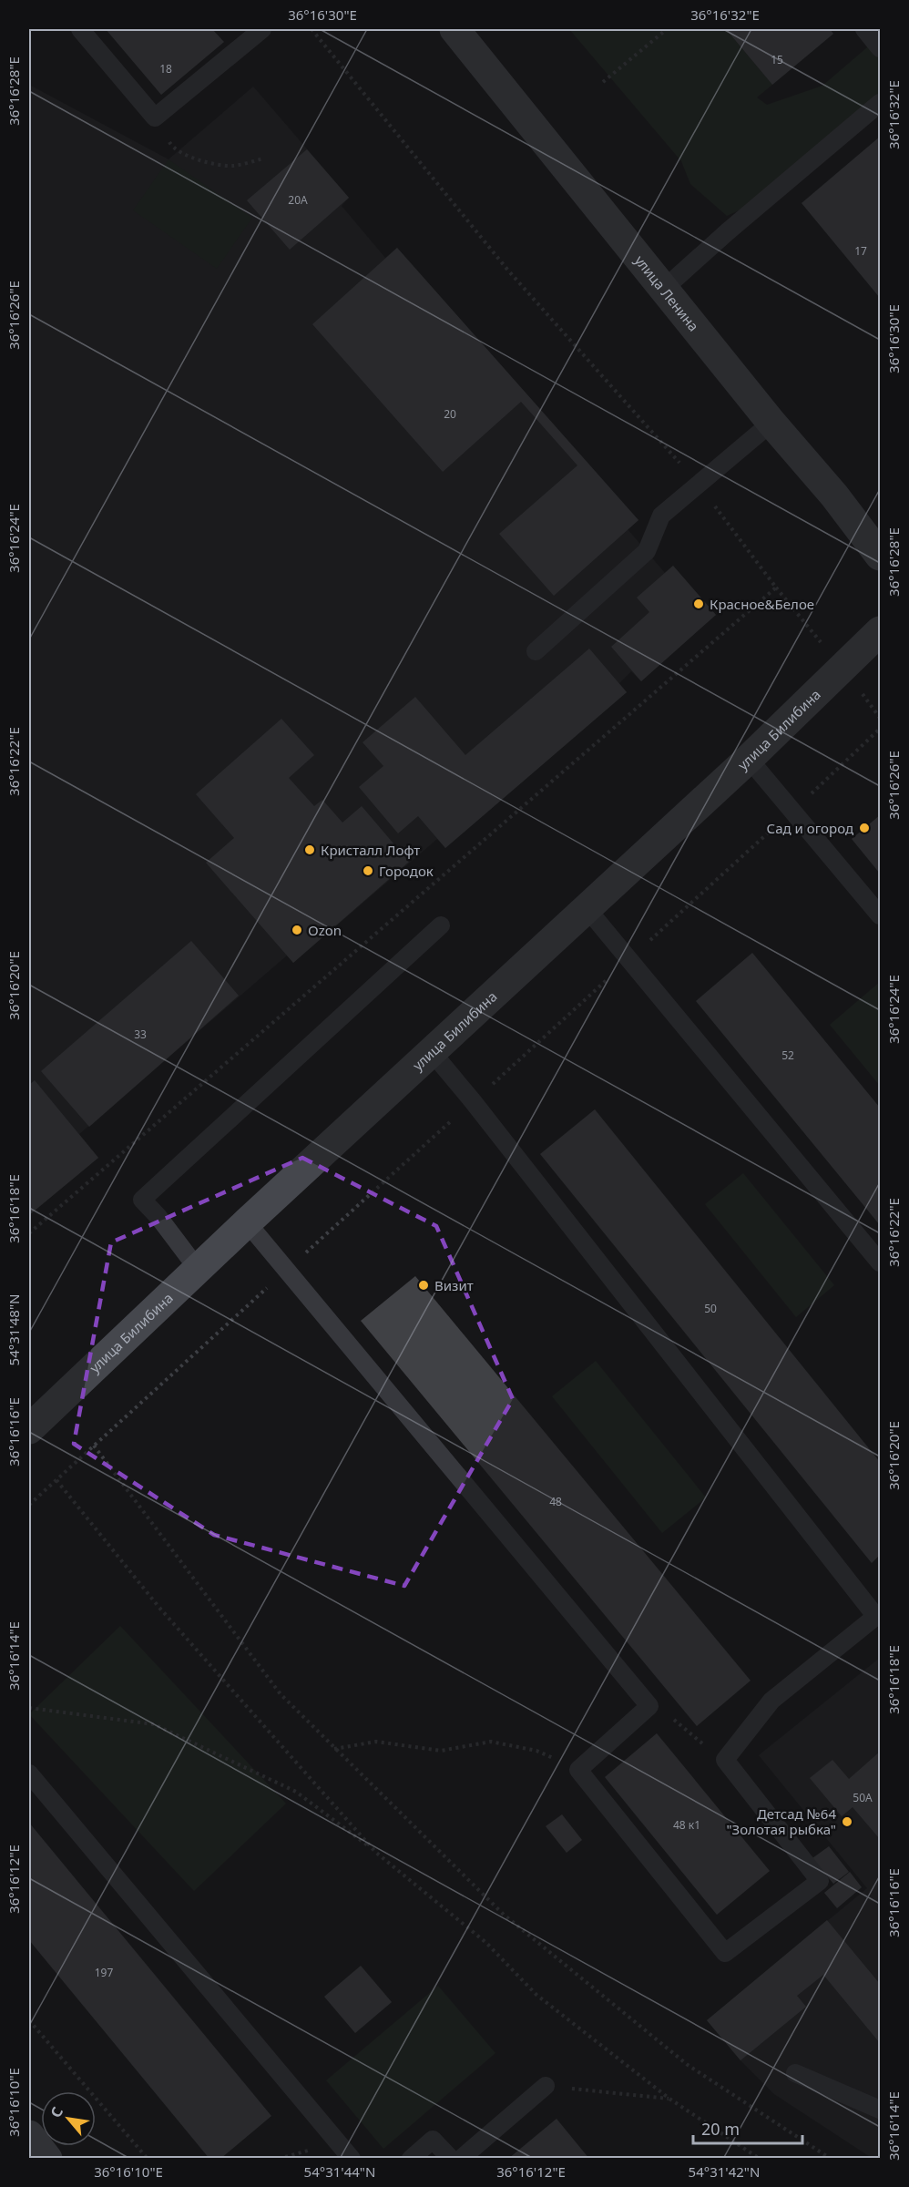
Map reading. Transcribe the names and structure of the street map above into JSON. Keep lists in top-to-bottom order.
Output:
{
  "streets": {
    "main road": ["улица Ленина", "улица Билибина"]
  },
  "places": [
    "Красное&Белое",
    "Сад и огород",
    "Кристалл Лофт",
    "Городок",
    "Ozon",
    "Визит",
    "Детсад №64 \"Золотая рыбка\""
  ],
  "house_numbers": [
    "15",
    "18",
    "20А",
    "17",
    "20",
    "33",
    "52",
    "50",
    "48",
    "50А",
    "48 к1",
    "197"
  ],
  "scale_bar": "20 m",
  "north": "top left",
  "coordinates": [
    "36°16'30\"E",
    "36°16'32\"E",
    "36°16'28\"E",
    "36°16'26\"E",
    "36°16'24\"E",
    "36°16'22\"E",
    "36°16'20\"E",
    "36°16'18\"E",
    "54°31'48\"N",
    "36°16'16\"E",
    "36°16'14\"E",
    "36°16'12\"E",
    "36°16'10\"E",
    "54°31'44\"N",
    "54°31'42\"N"
  ]
}
